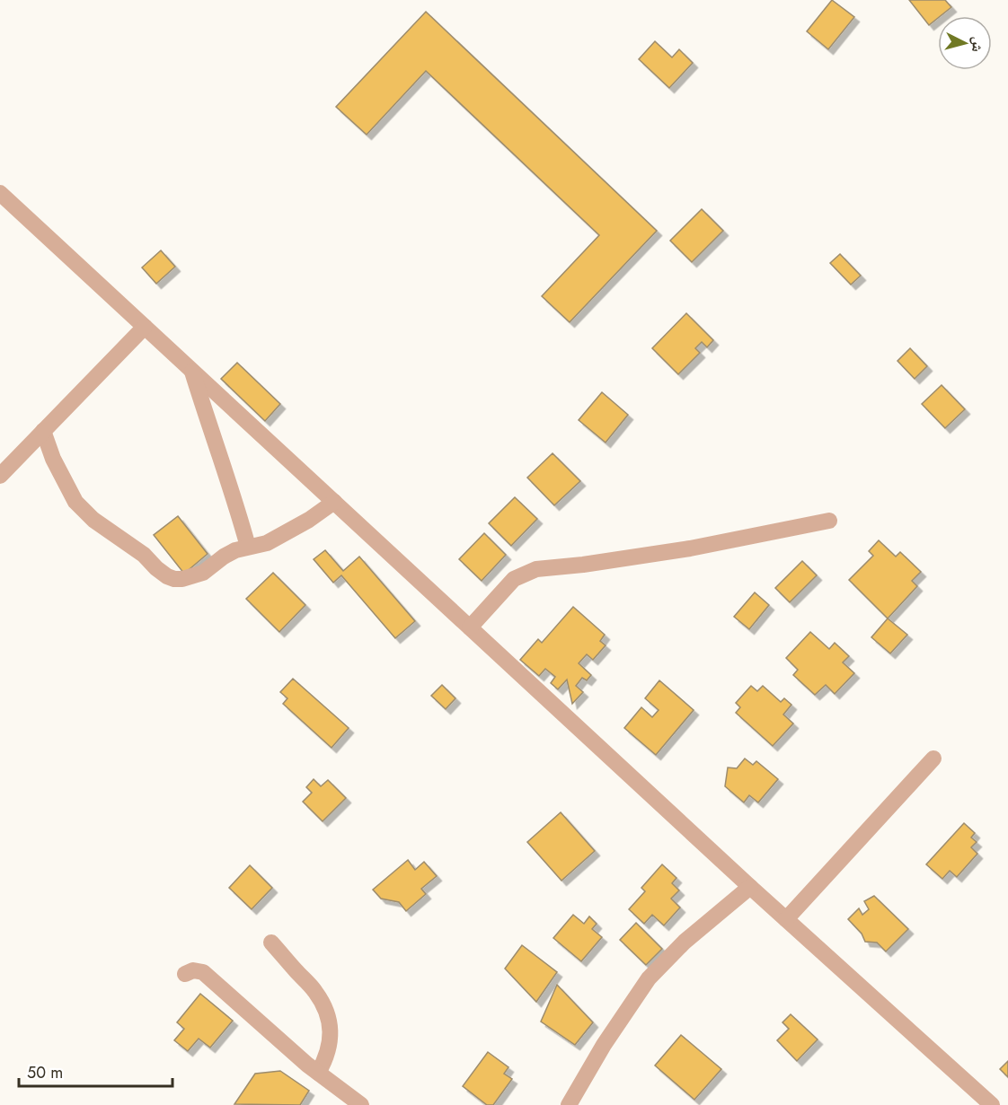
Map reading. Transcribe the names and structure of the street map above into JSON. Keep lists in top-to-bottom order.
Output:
{
  "scale_bar": "50 m",
  "north": "right"
}
